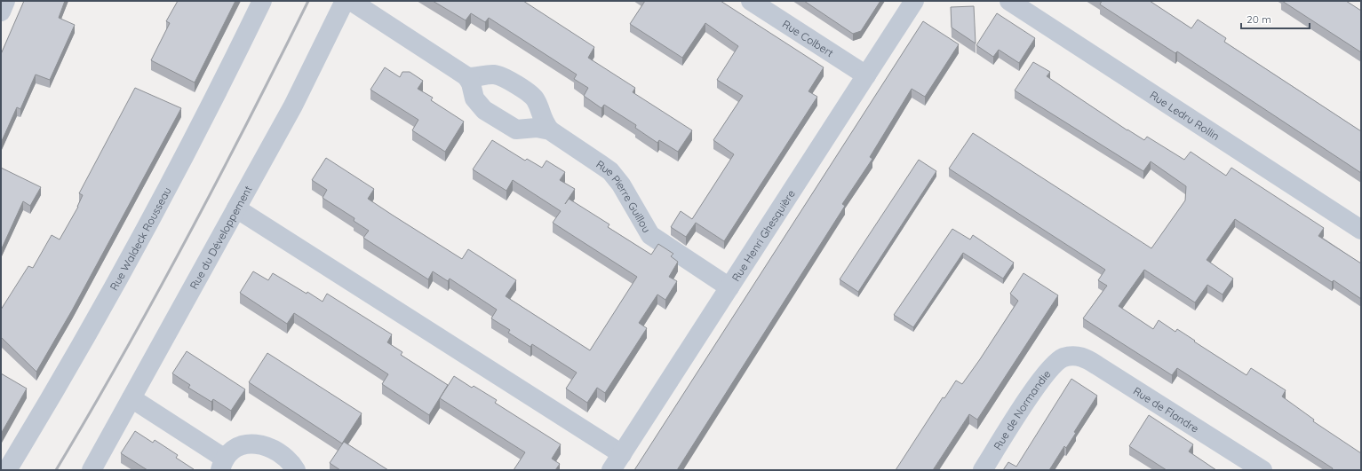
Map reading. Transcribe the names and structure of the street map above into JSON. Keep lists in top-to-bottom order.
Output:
{
  "streets": {
    "street": [
      "Rue Colbert",
      "Rue Ledru Rollin",
      "Rue Pierre Guillou",
      "Rue Henri Ghesquière",
      "Rue du Développement",
      "Rue Waldeck Rousseau",
      "Rue de Flandre",
      "Rue de Normandie"
    ]
  },
  "crossings": [
    ["Rue Colbert", "Rue Henri Ghesquière"],
    ["Rue Pierre Guillou", "Rue Henri Ghesquière"],
    ["Rue de Flandre", "Rue de Normandie"]
  ],
  "scale_bar": "20 m"
}
